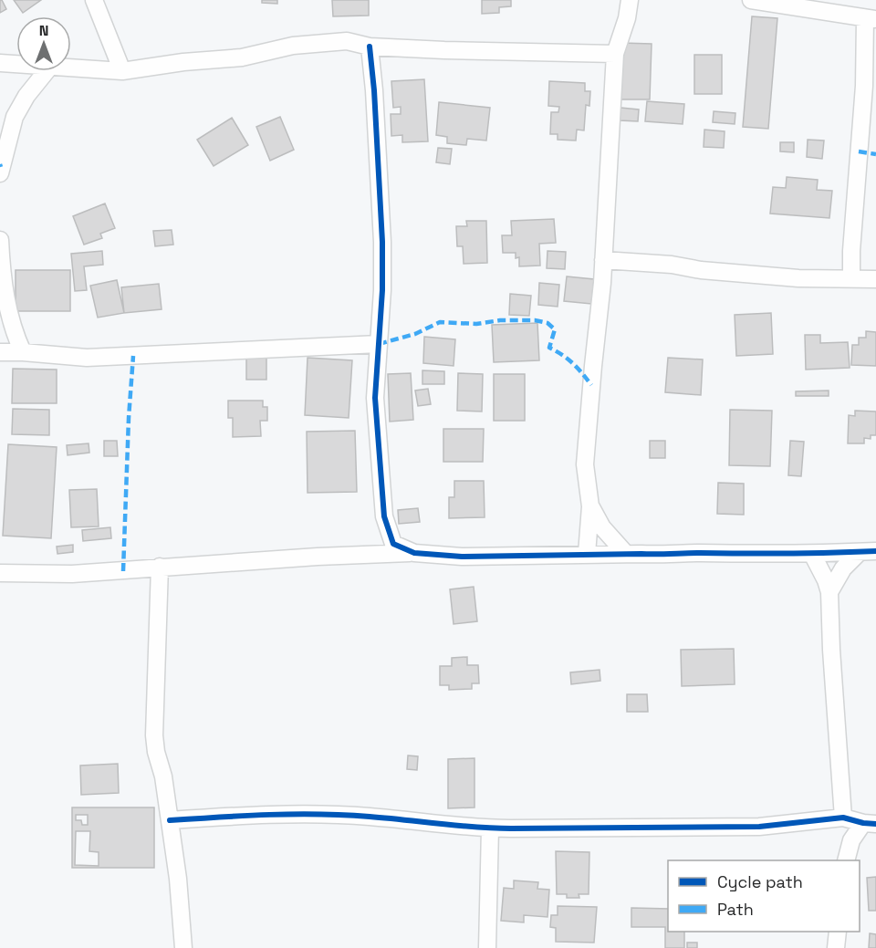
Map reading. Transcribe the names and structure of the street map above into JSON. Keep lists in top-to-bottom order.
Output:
{
  "legend": ["Cycle path", "Path"],
  "north": "top"
}
